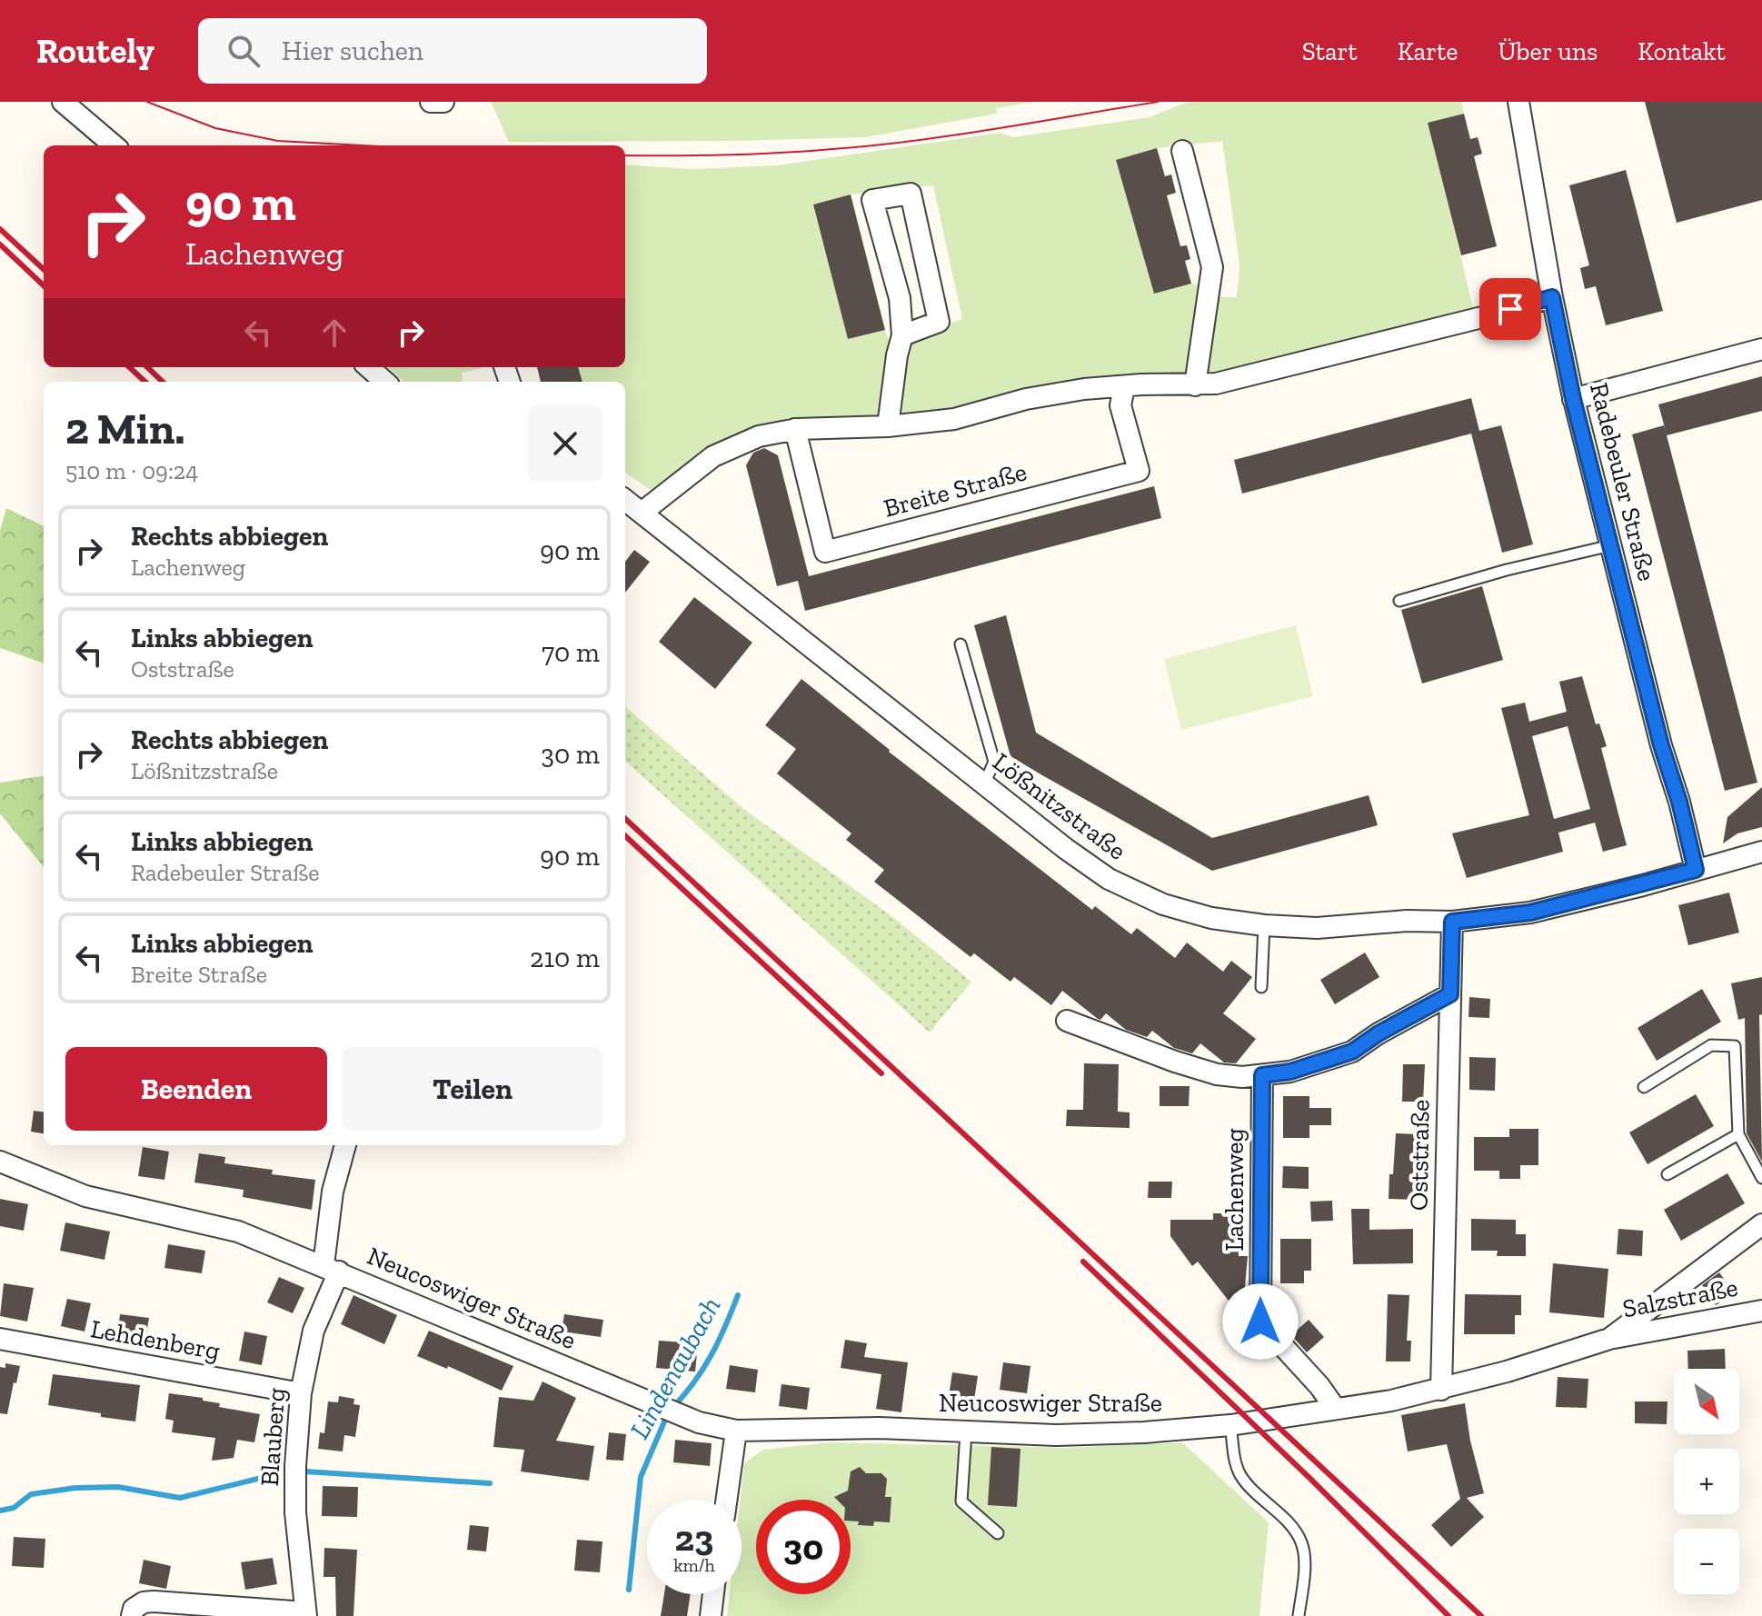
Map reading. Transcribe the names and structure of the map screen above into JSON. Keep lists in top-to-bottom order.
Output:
{
  "streets": {
    "street": [
      "Radebeuler Straße",
      "Breite Straße",
      "Lößnitzstraße",
      "Oststraße",
      "Lachenweg",
      "Neucoswiger Straße",
      "Salzstraße",
      "Lehdenberg",
      "Blauberg"
    ]
  },
  "crossings": [
    ["Radebeuler Straße", "Lößnitzstraße"],
    ["Lößnitzstraße", "Oststraße"],
    ["Oststraße", "Neucoswiger Straße"],
    ["Lachenweg", "Neucoswiger Straße"],
    ["Neucoswiger Straße", "Salzstraße"],
    ["Neucoswiger Straße", "Blauberg"],
    ["Lehdenberg", "Blauberg"]
  ],
  "water": ["Lindenaubach"],
  "north": "bottom right",
  "page": {
    "header": "Routely",
    "search": "Hier suchen",
    "nav": [
      "Start",
      "Karte",
      "Über uns",
      "Kontakt"
    ],
    "turn": ["90 m", "Lachenweg"],
    "heading": ["2 Min.", "510 m · 09:24"],
    "list": [
      {
        "name": "Rechts abbiegen",
        "note": "Lachenweg",
        "value": "90 m"
      },
      {
        "name": "Links abbiegen",
        "note": "Oststraße",
        "value": "70 m"
      },
      {
        "name": "Rechts abbiegen",
        "note": "Lößnitzstraße",
        "value": "30 m"
      },
      {
        "name": "Links abbiegen",
        "note": "Radebeuler Straße",
        "value": "90 m"
      },
      {
        "name": "Links abbiegen",
        "note": "Breite Straße",
        "value": "210 m"
      }
    ],
    "buttons": ["Beenden", "Teilen"],
    "map_buttons": ["+", "−"],
    "speed": "23 km/h",
    "limit": "30"
  }
}
